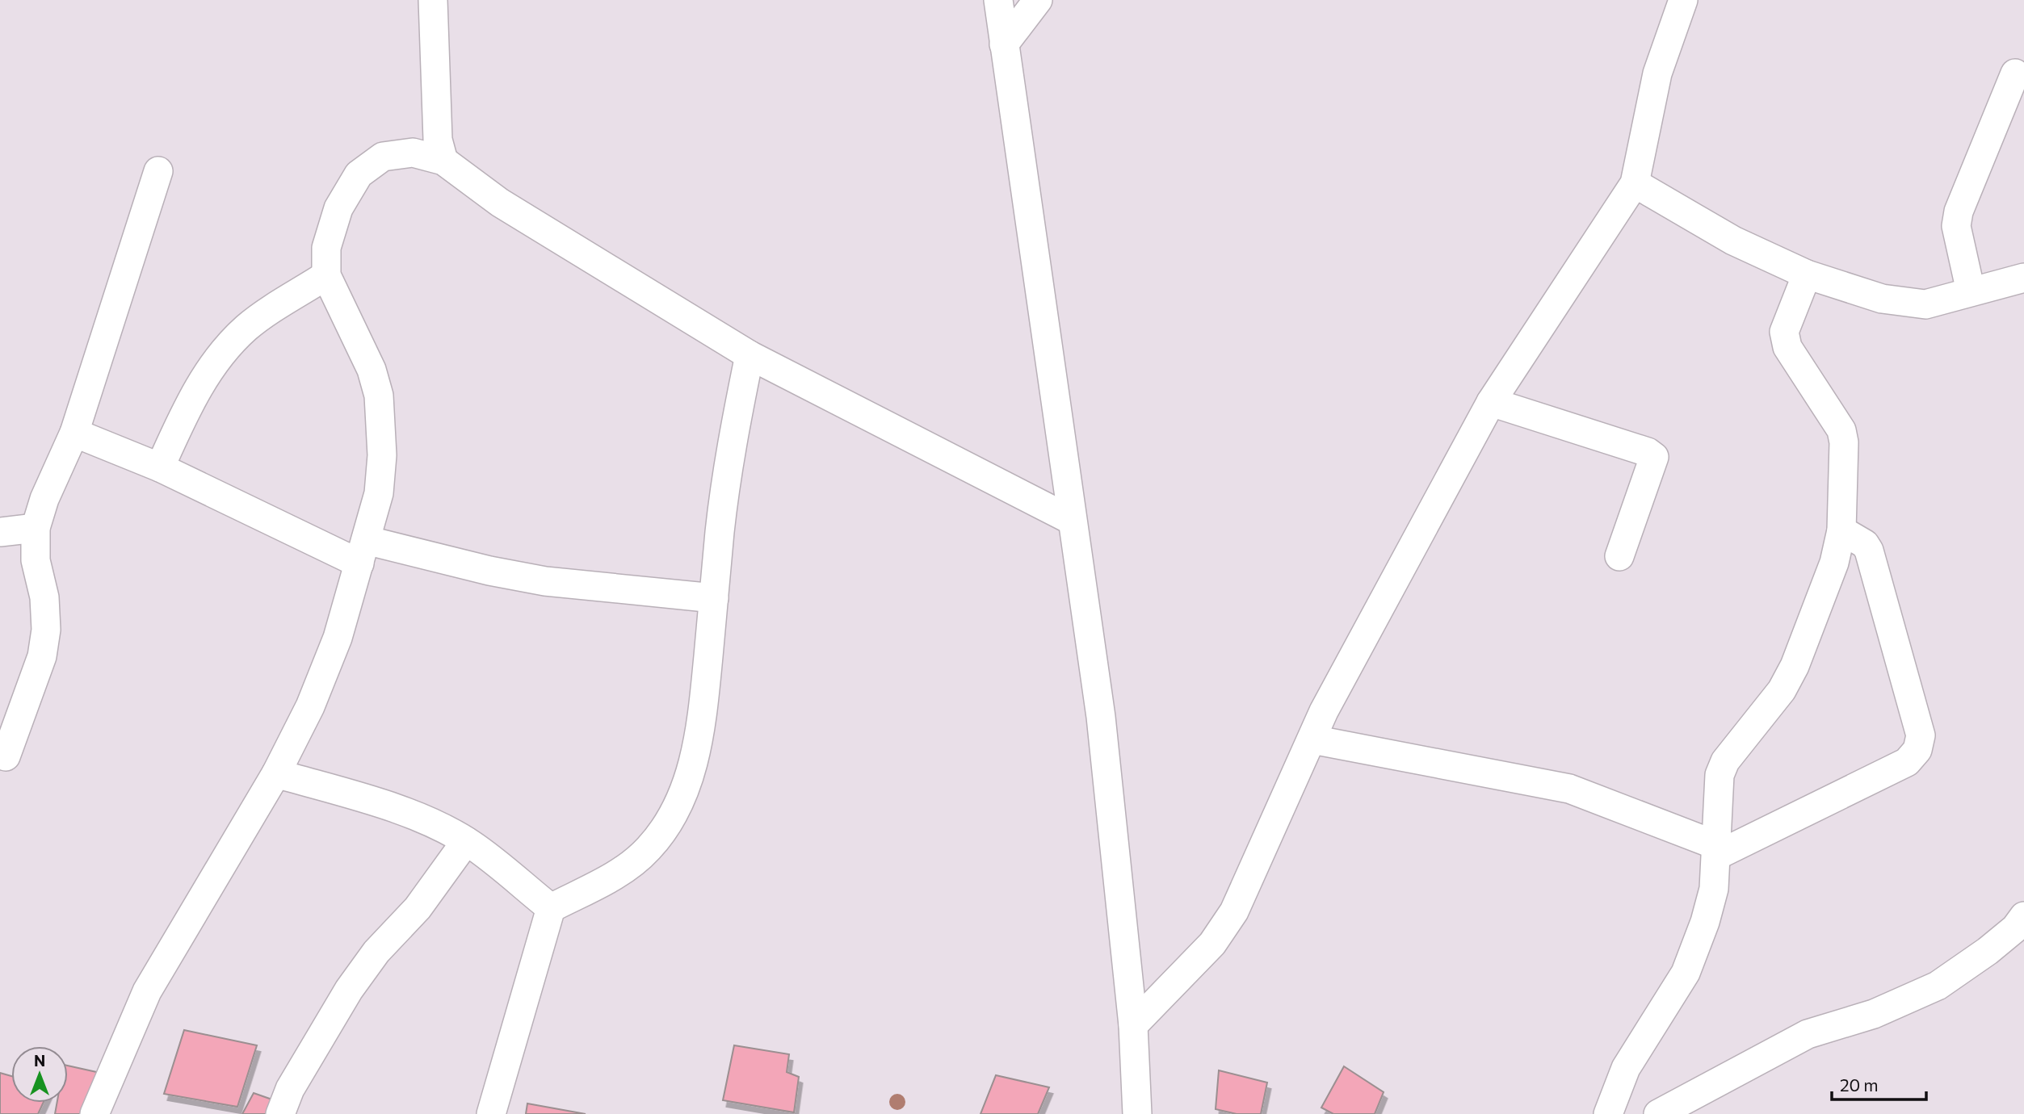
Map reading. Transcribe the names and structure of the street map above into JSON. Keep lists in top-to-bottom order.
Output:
{
  "scale_bar": "20 m",
  "north": "top"
}
